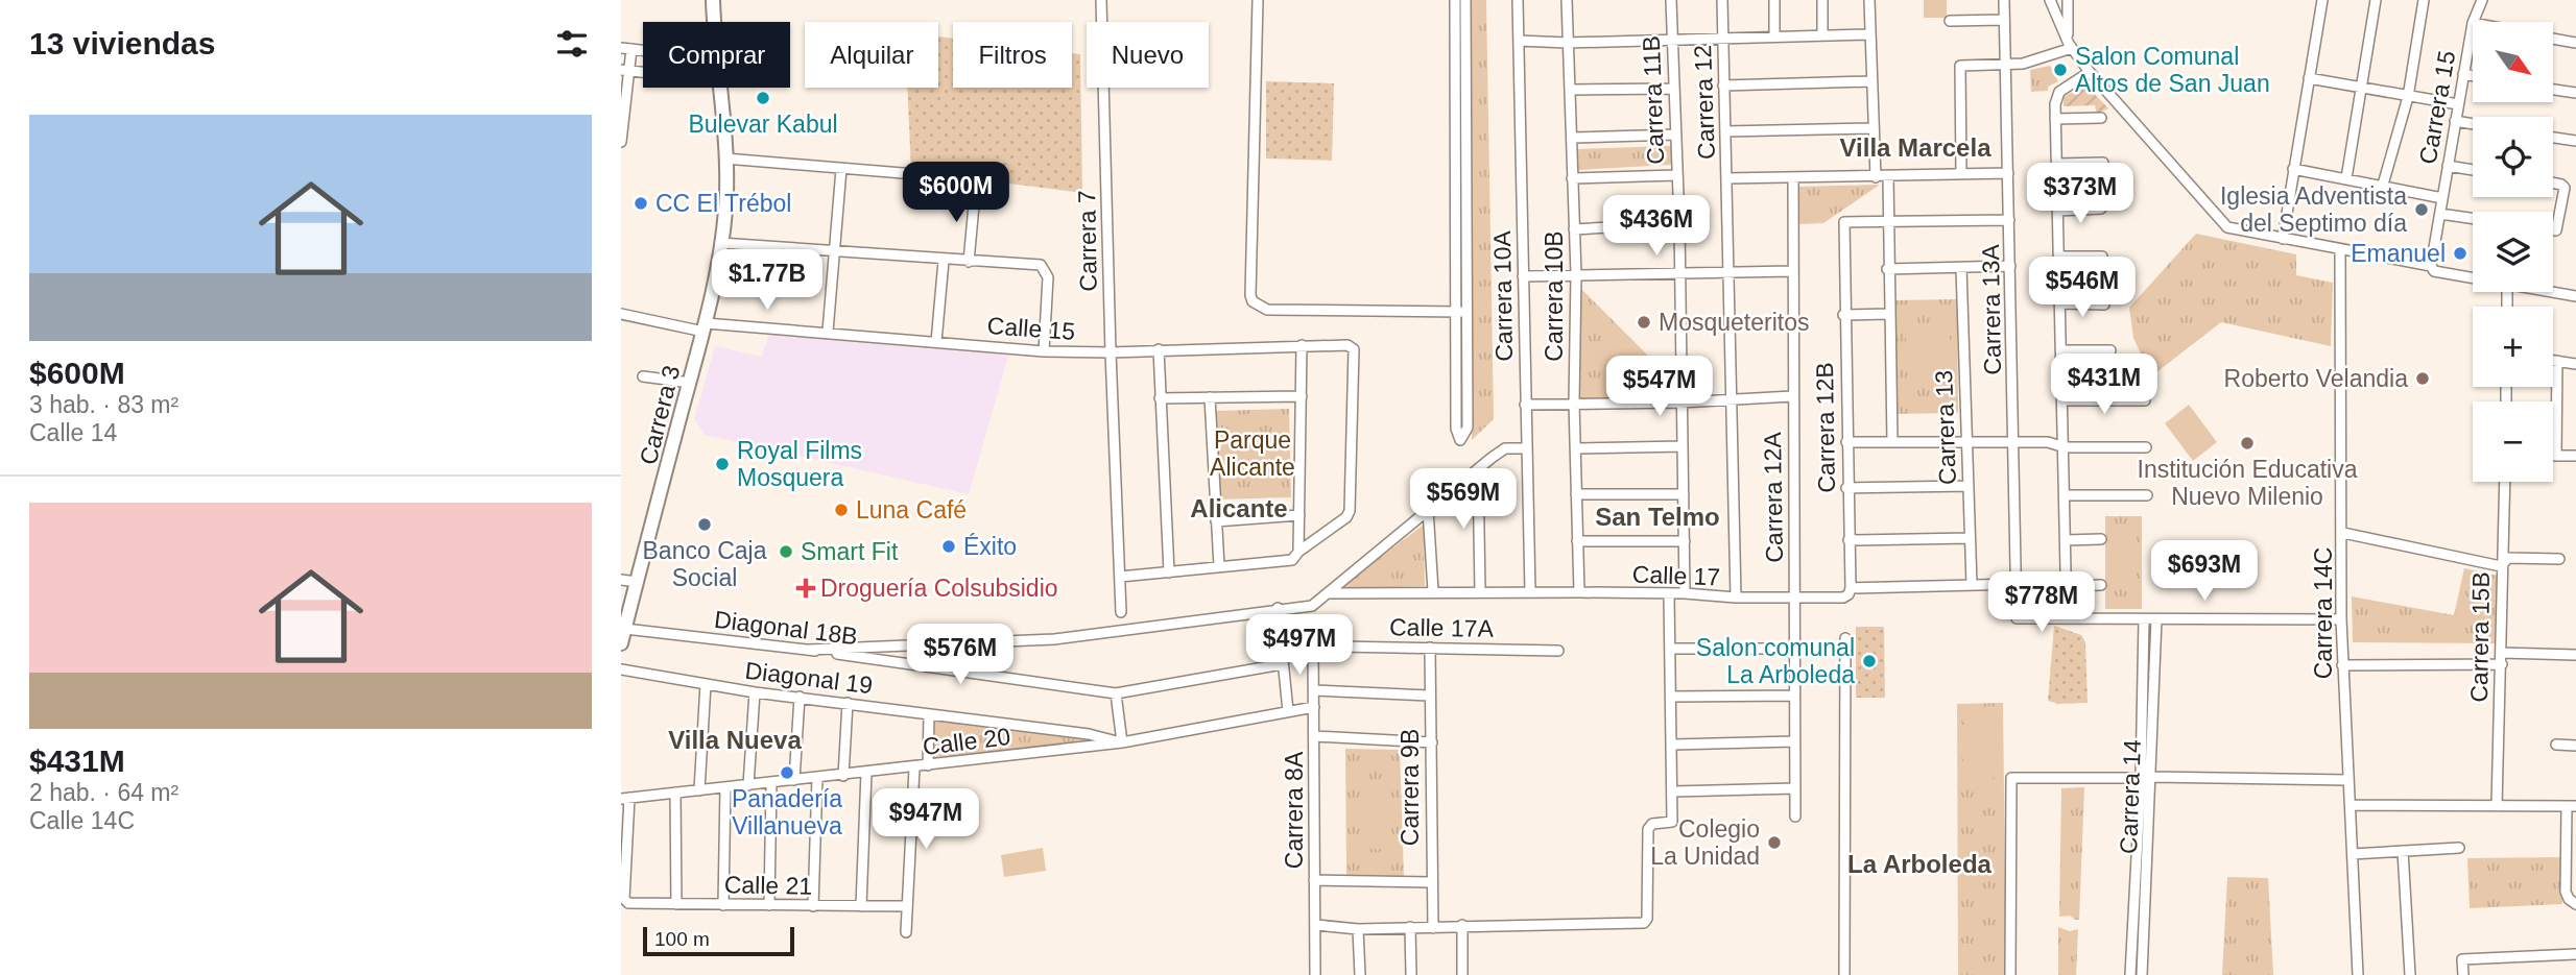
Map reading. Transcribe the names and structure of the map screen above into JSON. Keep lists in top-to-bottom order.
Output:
{
  "streets": {
    "main road": ["Carrera 3"],
    "street": [
      "Carrera 11B",
      "Carrera 12",
      "Carrera 15",
      "Carrera 7",
      "Carrera 10A",
      "Carrera 10B",
      "Carrera 13A",
      "Calle 15",
      "Carrera 12B",
      "Carrera 13",
      "Carrera 12A",
      "Calle 17",
      "Carrera 14C",
      "Diagonal 18B",
      "Calle 17A",
      "Carrera 15B",
      "Diagonal 19",
      "Calle 20",
      "Carrera 9B",
      "Carrera 14",
      "Carrera 8A",
      "Calle 21"
    ]
  },
  "crossings": [
    ["Carrera 11B", "Calle 17"],
    ["Carrera 12", "Calle 17"],
    ["Carrera 7", "Calle 15"],
    ["Carrera 10A", "Calle 17"],
    ["Carrera 10B", "Calle 17"],
    ["Carrera 13A", "Calle 17"],
    ["Calle 15", "Carrera 3"],
    ["Carrera 3", "Diagonal 18B"],
    ["Carrera 12B", "Calle 17"],
    ["Carrera 13", "Calle 17"],
    ["Carrera 12A", "Calle 17"],
    ["Calle 17A", "Carrera 9B"],
    ["Calle 17A", "Carrera 8A"],
    ["Diagonal 19", "Calle 20"],
    ["Calle 20", "Carrera 8A"],
    ["Calle 20", "Calle 21"]
  ],
  "districts": [
    "Villa Marcela",
    "Alicante",
    "San Telmo",
    "Villa Nueva",
    "La Arboleda"
  ],
  "parks": ["Parque Alicante"],
  "places": {
    "other": [
      "Salon Comunal Altos de San Juan",
      "Bulevar Kabul",
      "CC El Trébol",
      "Iglesia Adventista del Septimo día",
      "Emanuel",
      "Mosqueteritos",
      "Roberto Velandia",
      "Institución Educativa Nuevo Milenio",
      "Royal Films Mosquera",
      "Luna Café",
      "Banco Caja Social",
      "Éxito",
      "Smart Fit",
      "Salon comunal La Arboleda",
      "Panadería Villanueva",
      "Colegio La Unidad"
    ],
    "health": ["Droguería Colsubsidio"]
  },
  "scale_bar": "100 m",
  "north": "bottom right",
  "page": {
    "heading": "13 viviendas",
    "map_buttons": ["+", "−"],
    "chip": [
      "Comprar",
      "Alquilar",
      "Filtros",
      "Nuevo"
    ],
    "list": [
      {
        "name": "$600M",
        "note": "3 hab. · 83 m² · Calle 14"
      },
      {
        "name": "$431M",
        "note": "2 hab. · 64 m² · Calle 14C"
      }
    ],
    "price": [
      "$600M",
      "$373M",
      "$436M",
      "$1.77B",
      "$546M",
      "$431M",
      "$547M",
      "$569M",
      "$693M",
      "$778M",
      "$497M",
      "$576M",
      "$947M"
    ],
    "scale": "100 m"
  }
}
